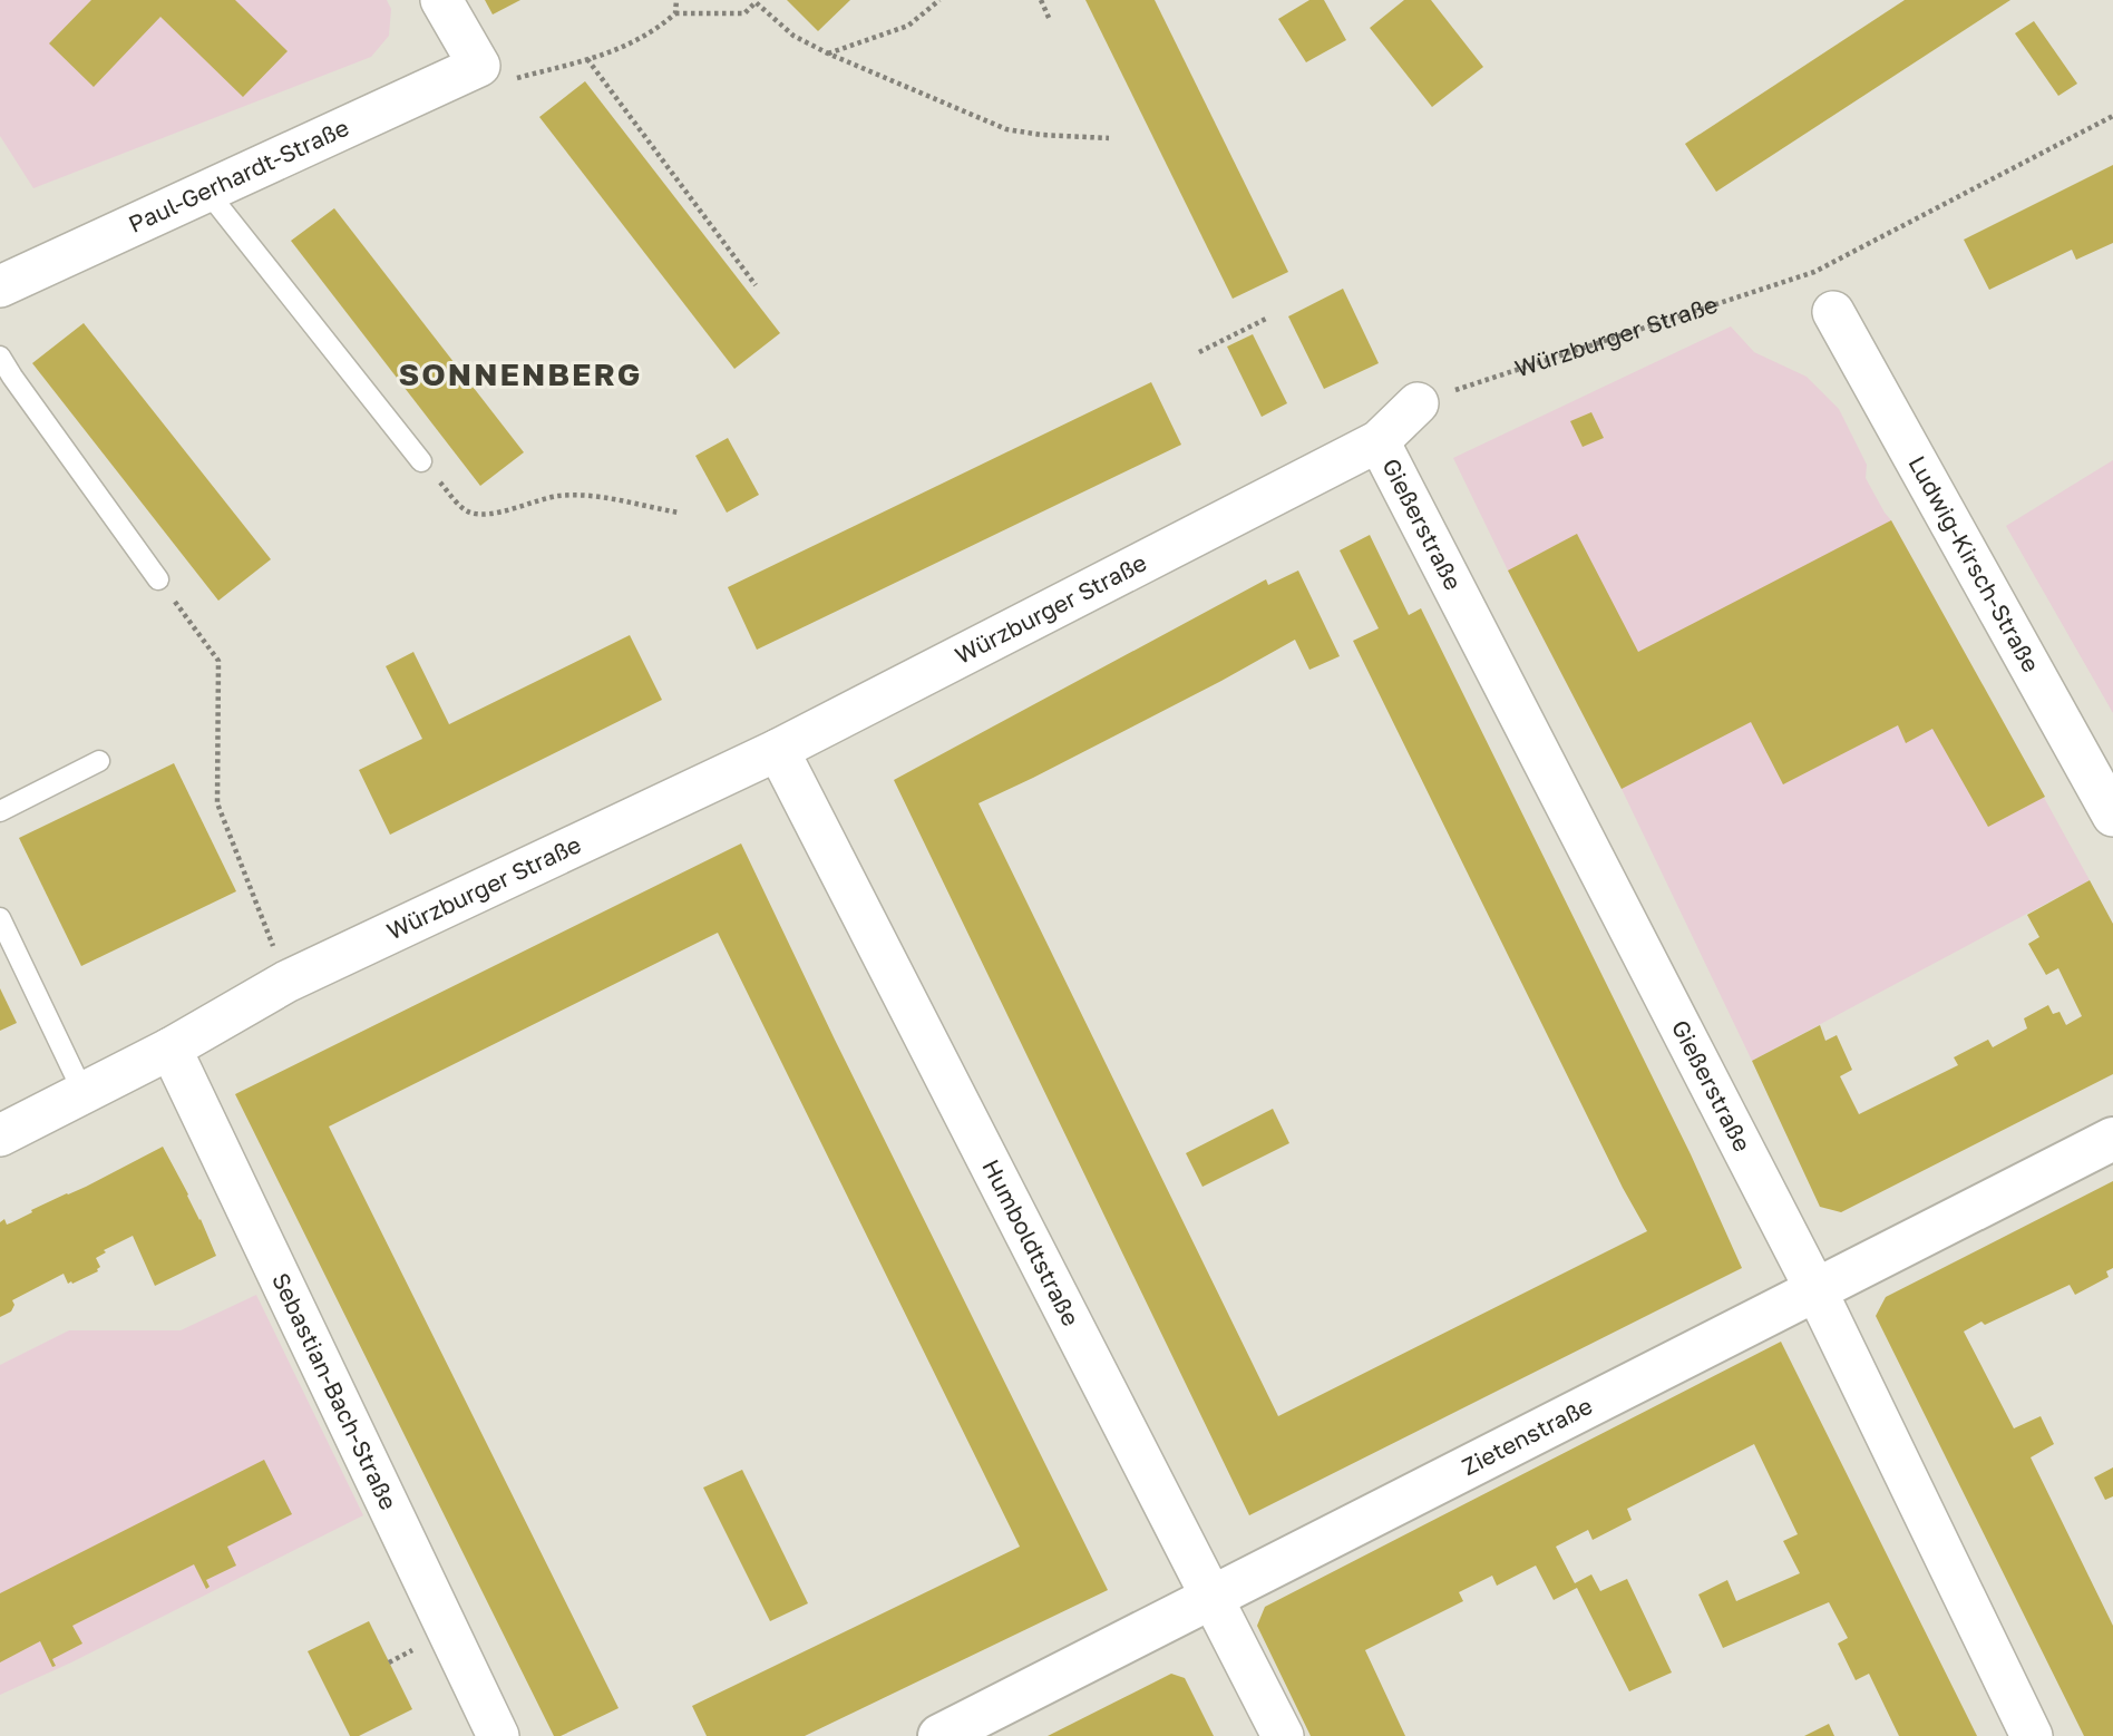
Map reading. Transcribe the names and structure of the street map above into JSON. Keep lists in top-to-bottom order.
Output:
{
  "streets": {
    "street": [
      "Paul-Gerhardt-Straße",
      "Würzburger Straße",
      "Gießerstraße",
      "Ludwig-Kirsch-Straße",
      "Humboldtstraße",
      "Sebastian-Bach-Straße",
      "Zietenstraße"
    ]
  },
  "crossings": [
    ["Würzburger Straße", "Gießerstraße"],
    ["Würzburger Straße", "Humboldtstraße"],
    ["Würzburger Straße", "Sebastian-Bach-Straße"],
    ["Gießerstraße", "Zietenstraße"],
    ["Humboldtstraße", "Zietenstraße"]
  ],
  "districts": ["SONNENBERG"]
}
